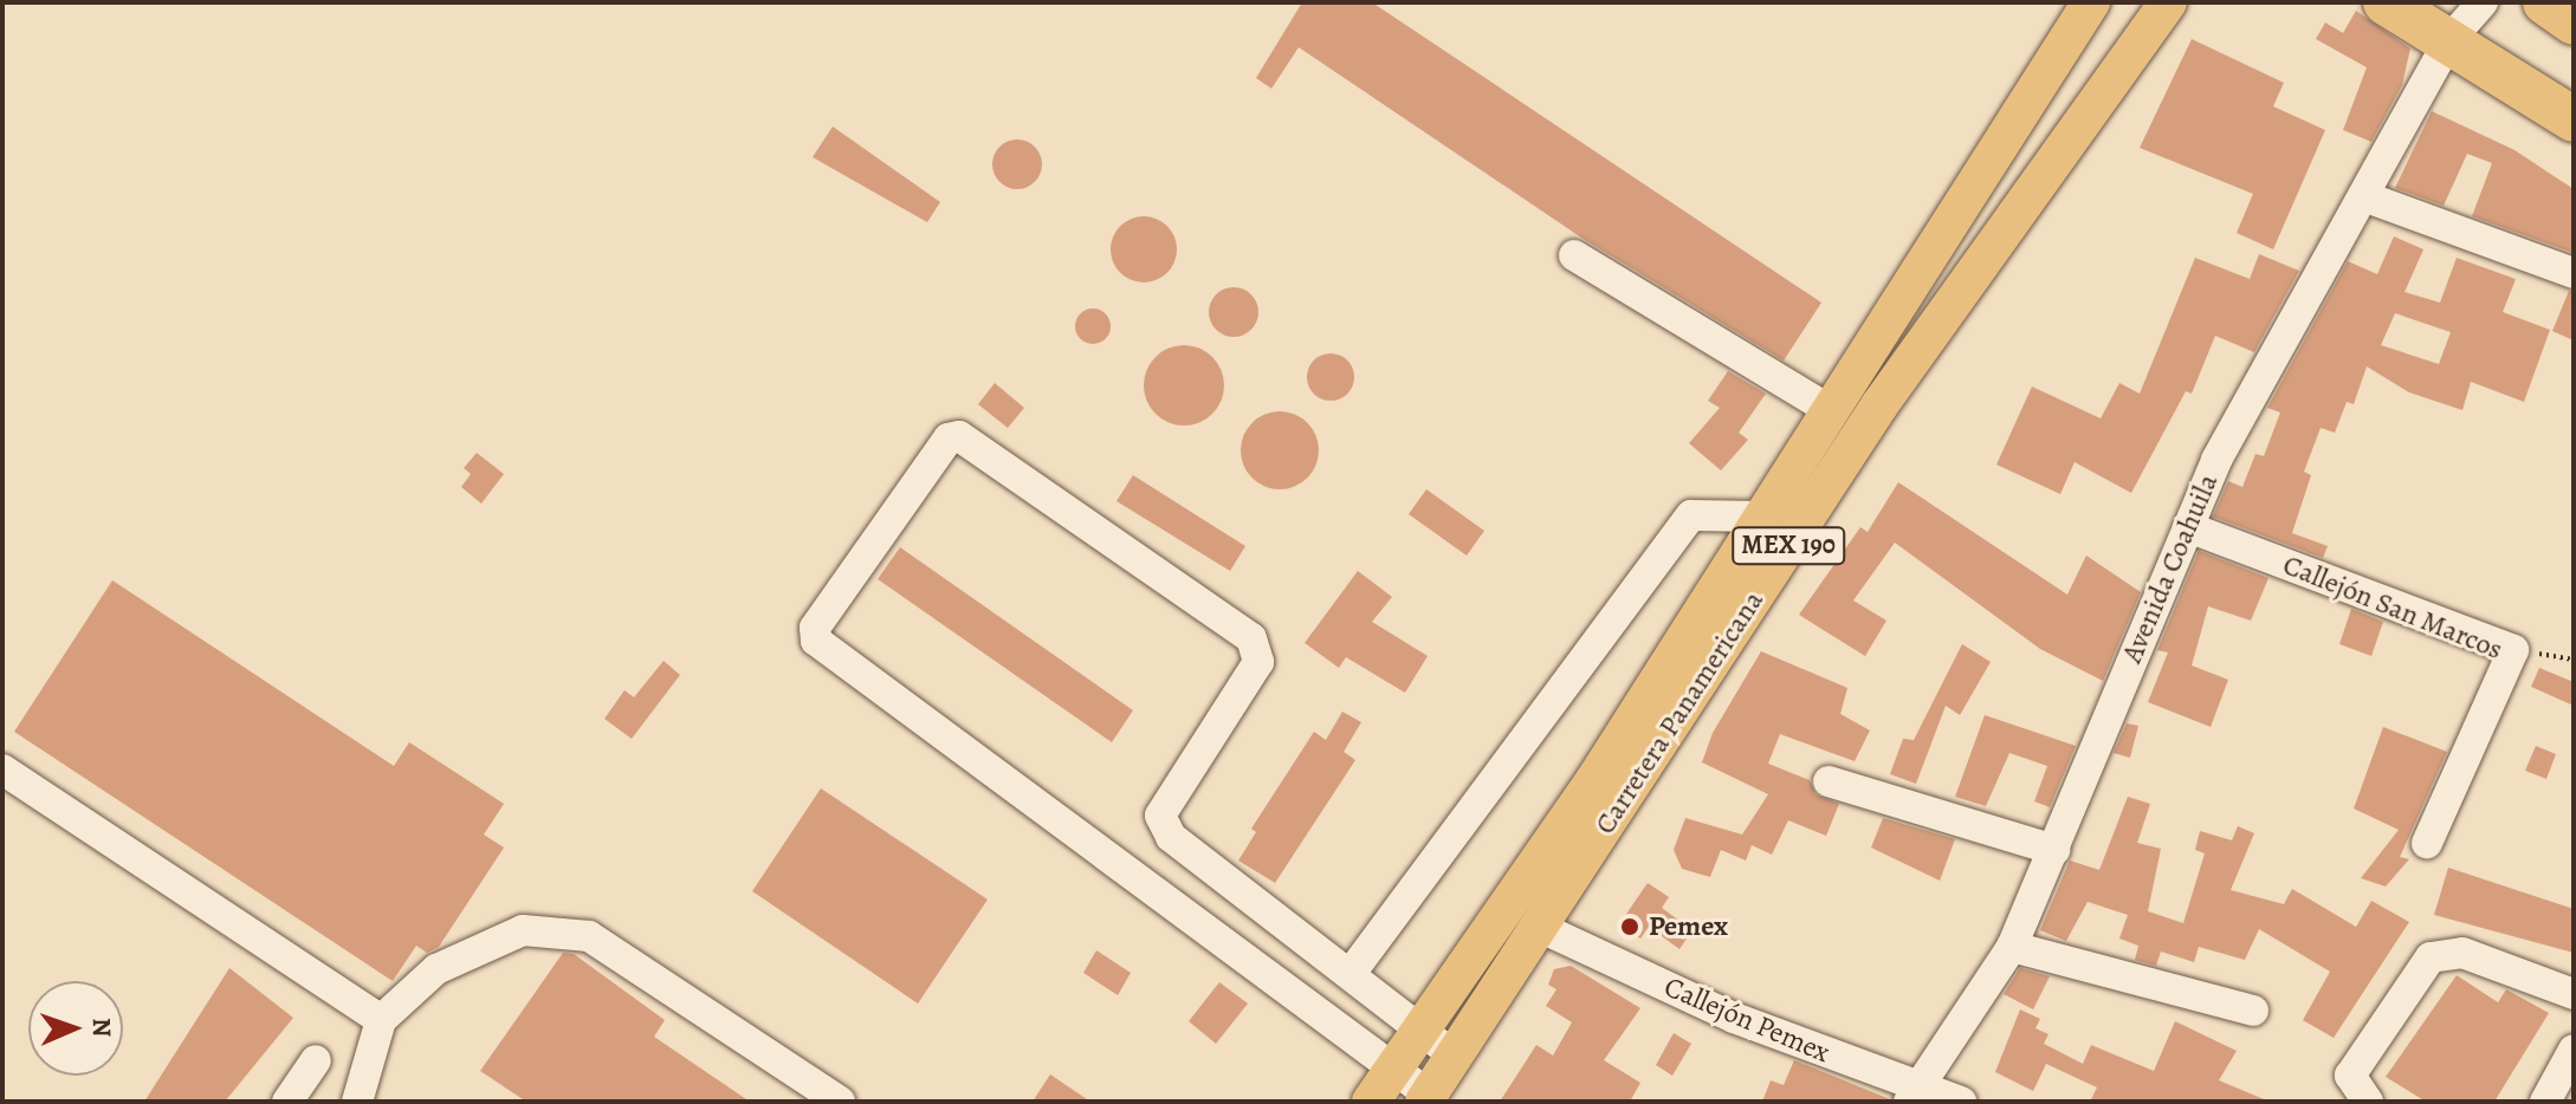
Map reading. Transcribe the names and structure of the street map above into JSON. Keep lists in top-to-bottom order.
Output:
{
  "streets": {
    "main road": ["MEX 190", "Carretera Panamericana"],
    "street": ["Avenida Coahuila", "Callejón San Marcos", "Callejón Pemex"]
  },
  "crossings": [
    ["Avenida Coahuila", "Callejón San Marcos"],
    ["Avenida Coahuila", "Callejón Pemex"],
    ["Carretera Panamericana", "Callejón Pemex"]
  ],
  "places": ["Pemex"],
  "north": "right"
}
